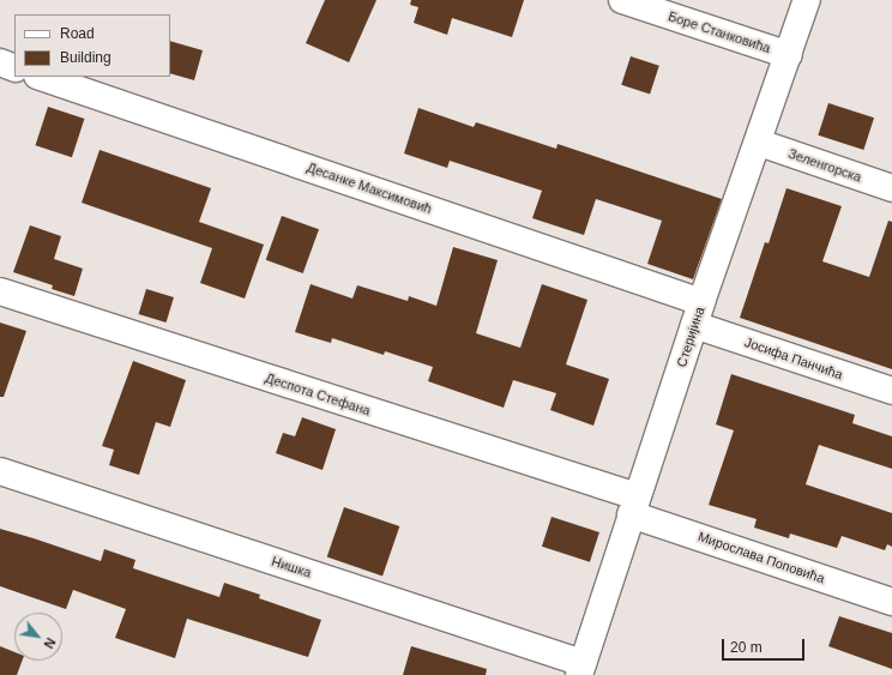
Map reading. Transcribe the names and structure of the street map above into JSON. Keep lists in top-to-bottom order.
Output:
{
  "streets": {
    "street": [
      "Боре Станковића",
      "Зеленгорска",
      "Десанке Максимовић",
      "Стеријина",
      "Јосифа Панчића",
      "Деспота Стефана",
      "Мирослава Поповића",
      "Нишка"
    ]
  },
  "crossings": [
    ["Боре Станковића", "Стеријина"],
    ["Зеленгорска", "Стеријина"],
    ["Десанке Максимовић", "Стеријина"],
    ["Десанке Максимовић", "Јосифа Панчића"],
    ["Стеријина", "Јосифа Панчића"],
    ["Стеријина", "Деспота Стефана"],
    ["Стеријина", "Мирослава Поповића"],
    ["Стеријина", "Нишка"],
    ["Деспота Стефана", "Мирослава Поповића"]
  ],
  "legend": ["Road", "Building"],
  "scale_bar": "20 m",
  "north": "bottom right"
}
